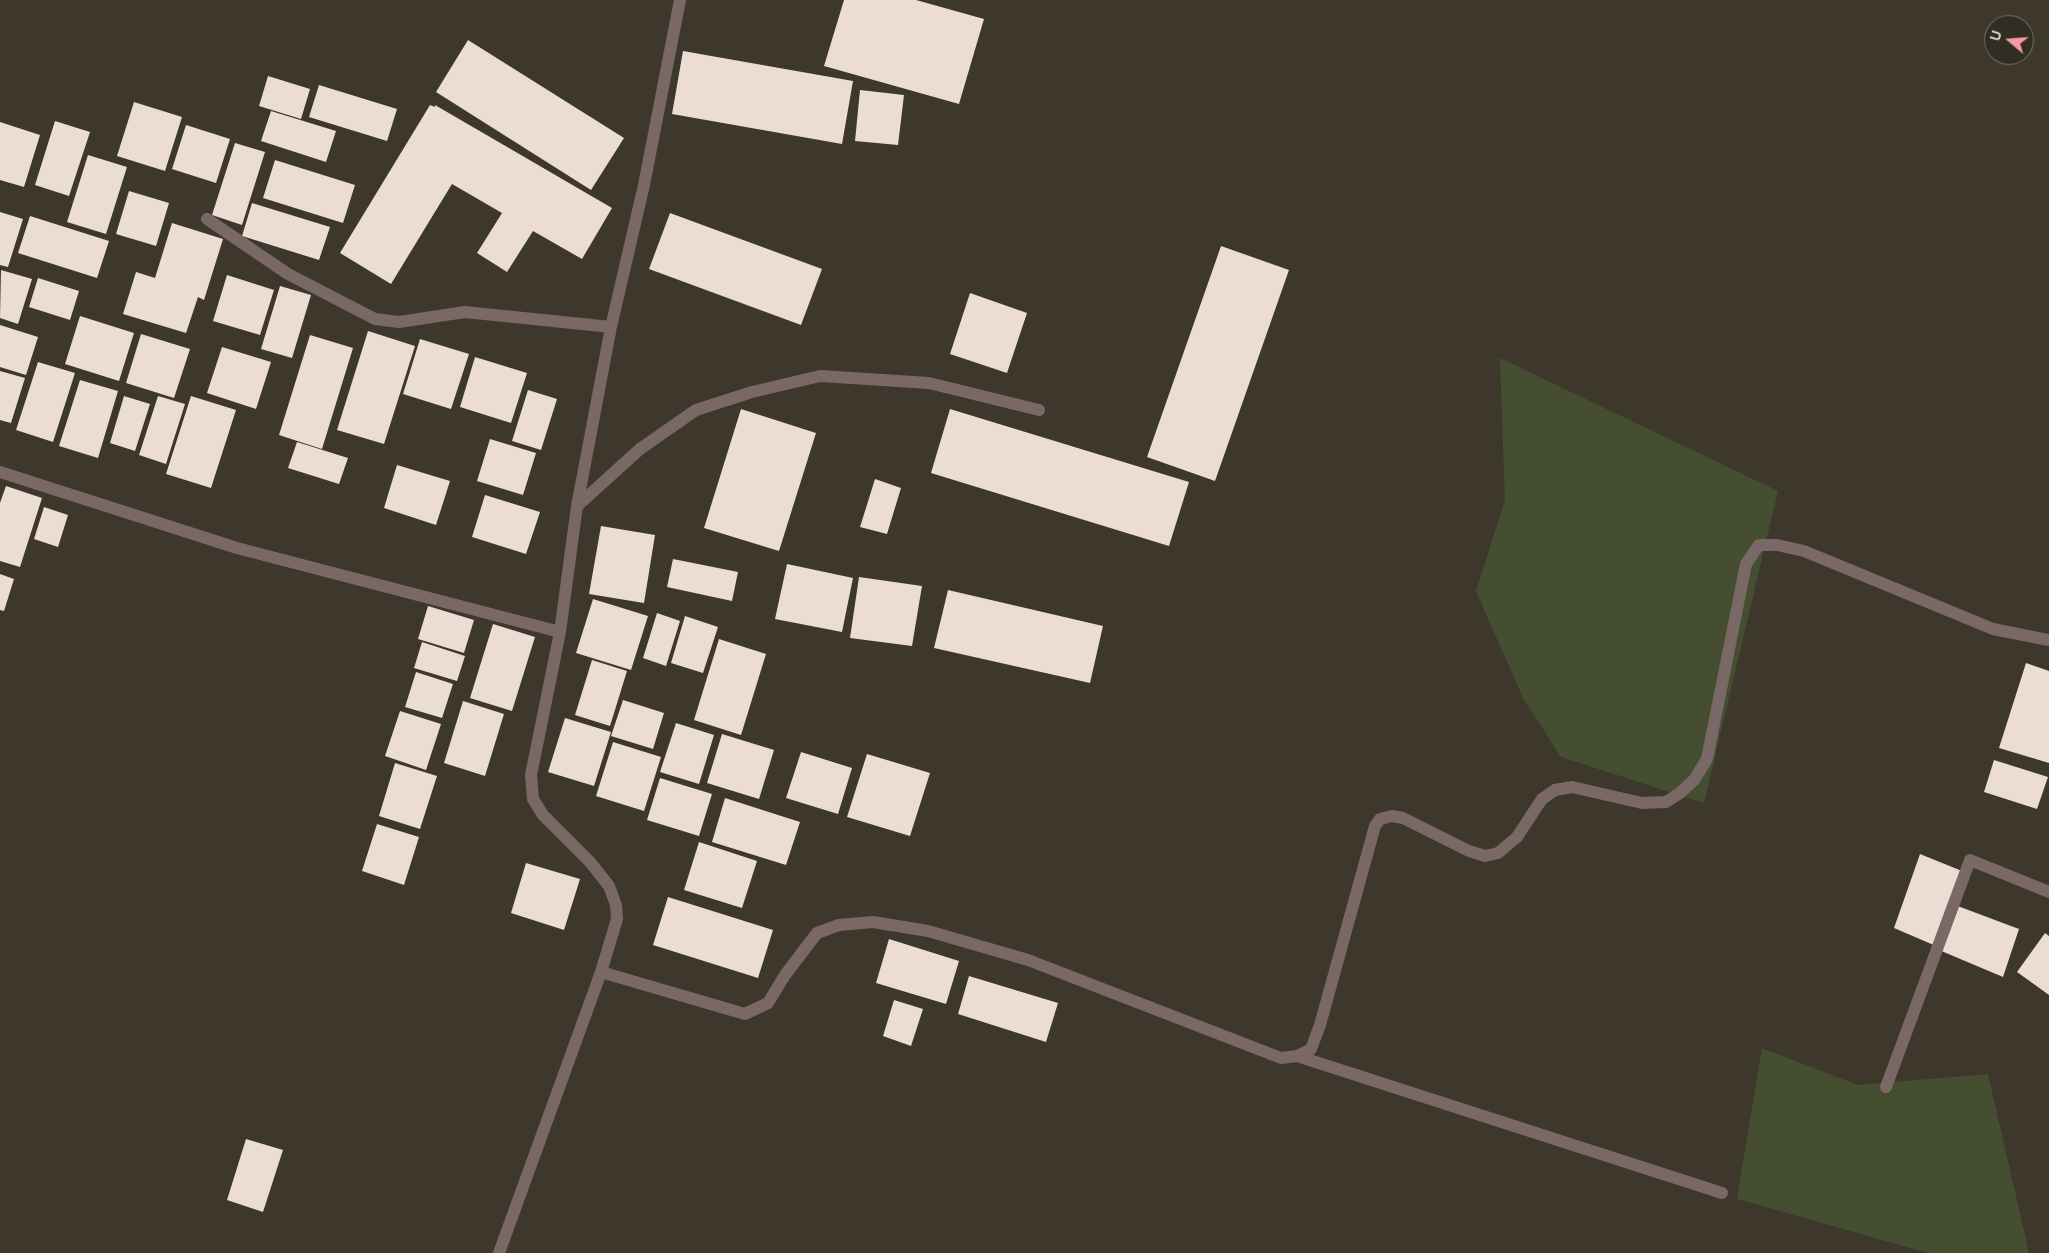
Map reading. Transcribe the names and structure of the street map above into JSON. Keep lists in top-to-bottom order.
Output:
{
  "north": "left"
}
